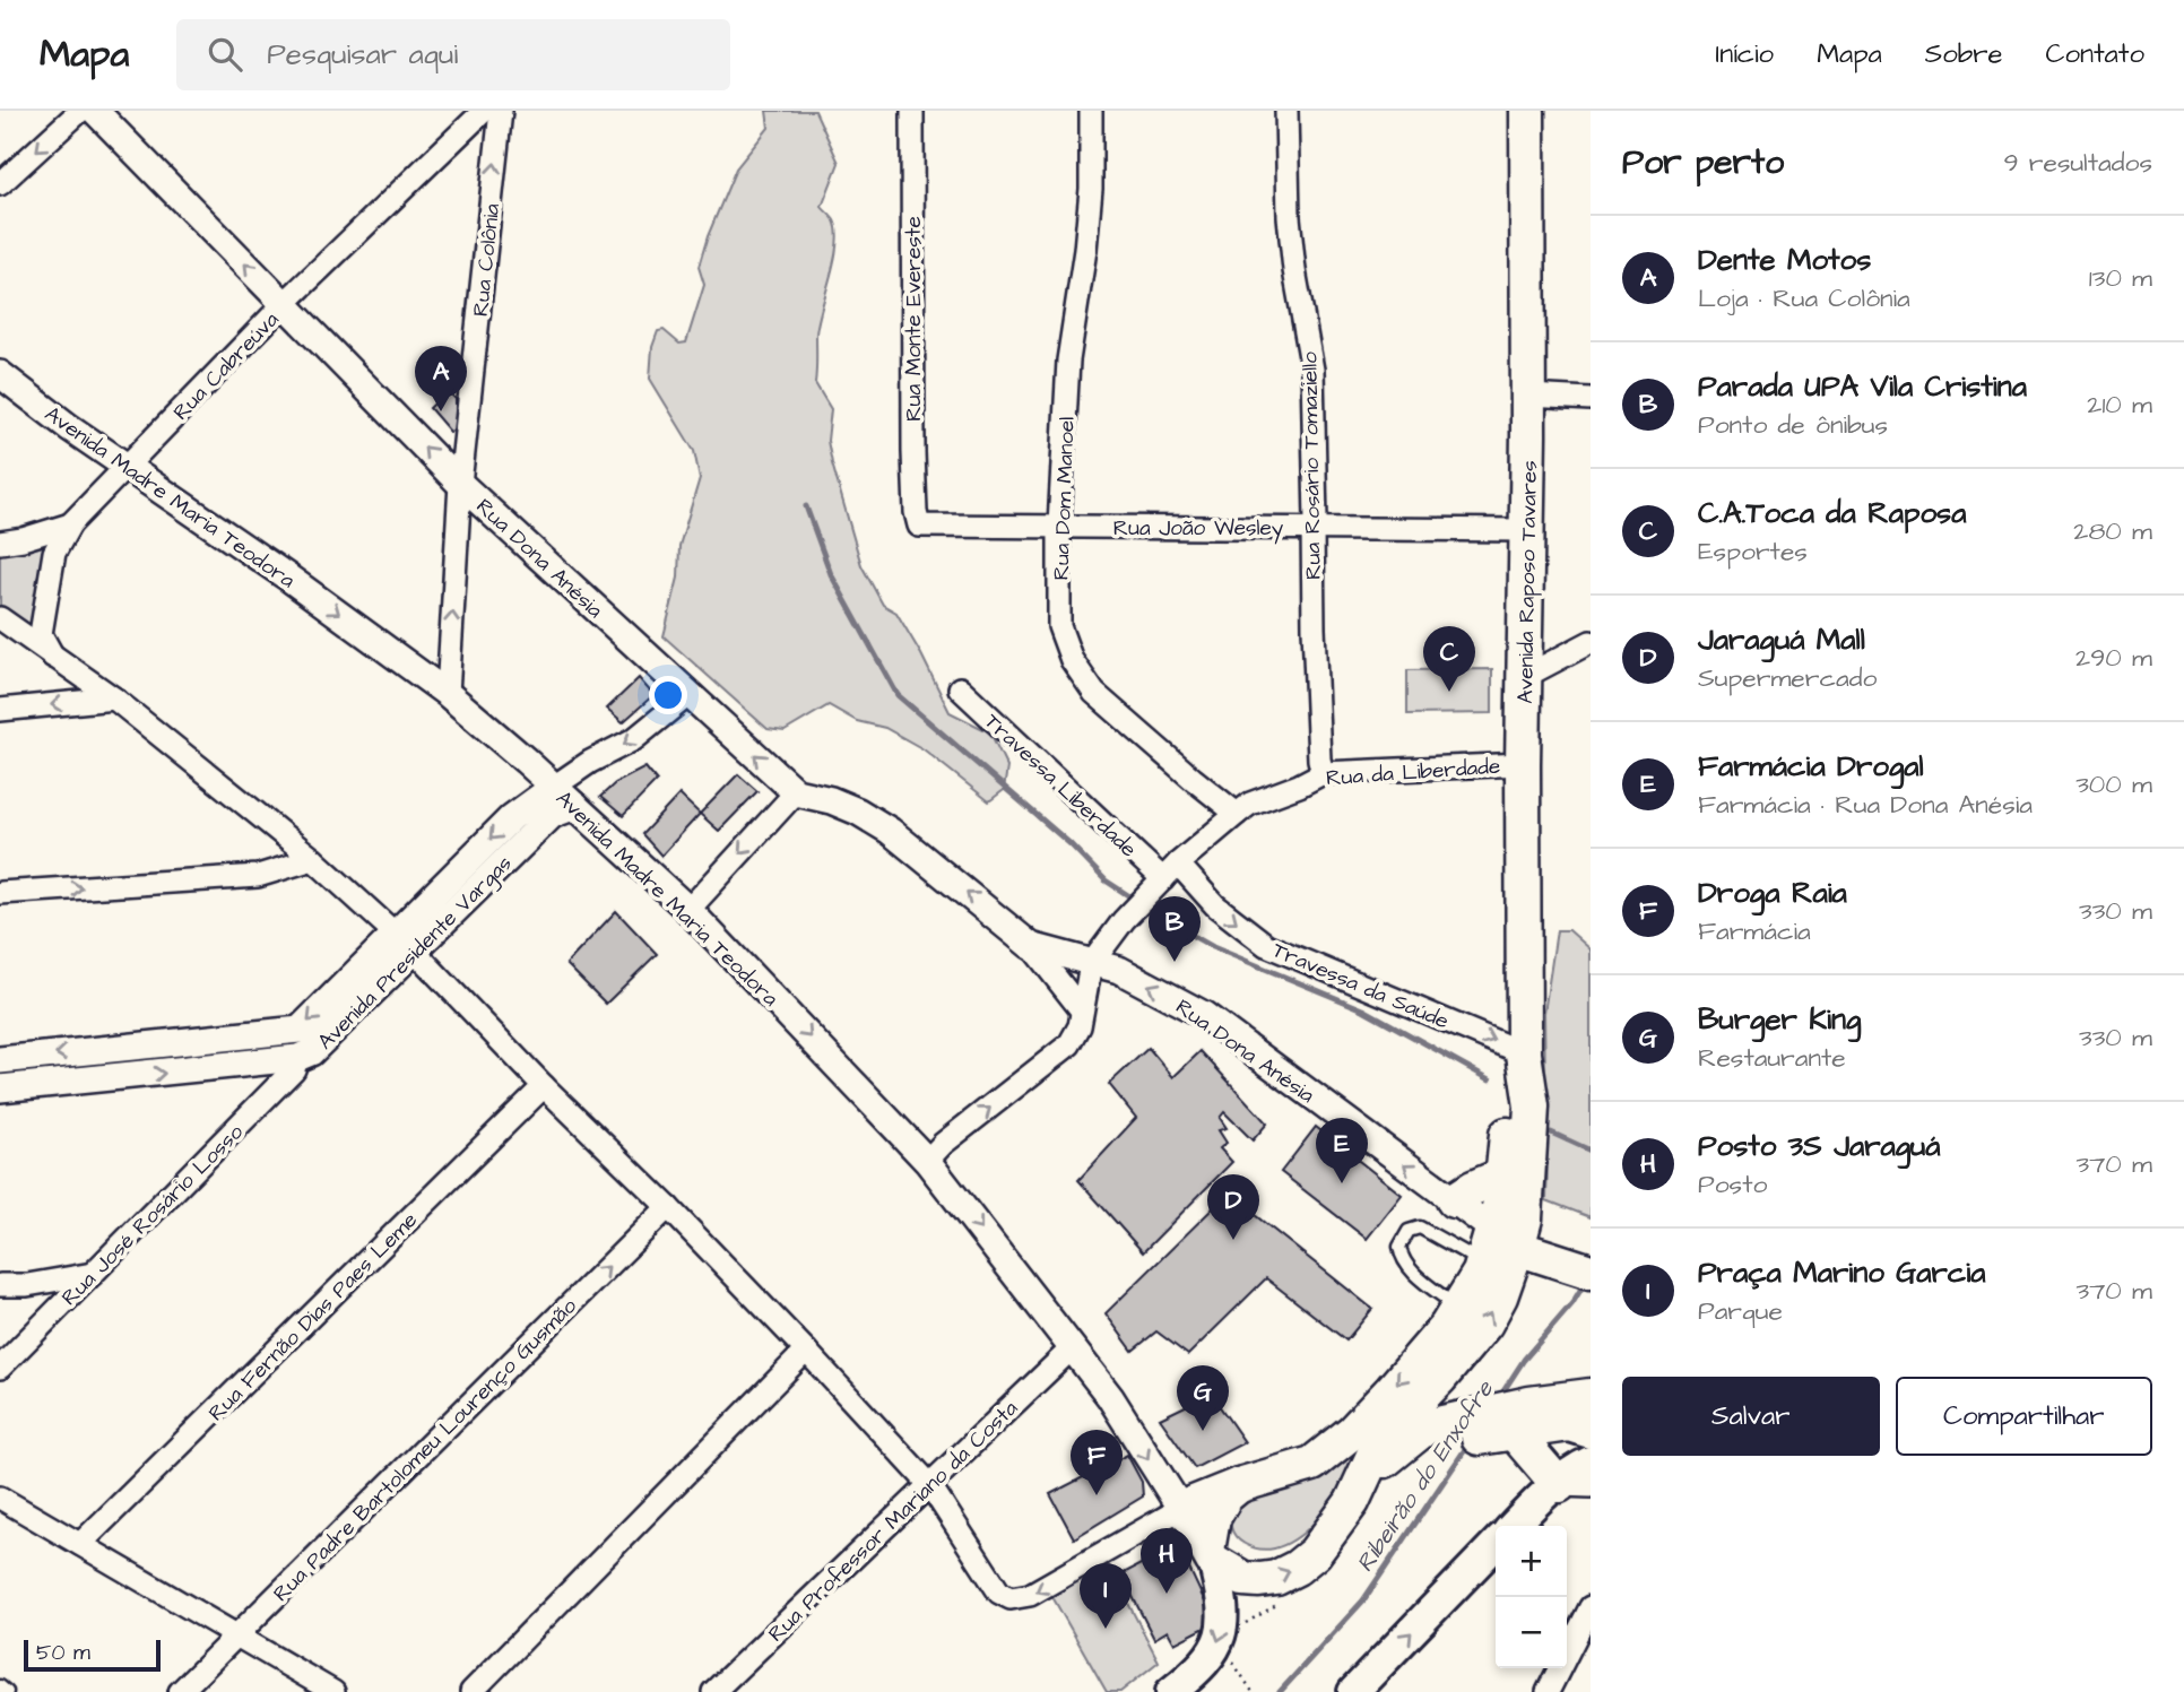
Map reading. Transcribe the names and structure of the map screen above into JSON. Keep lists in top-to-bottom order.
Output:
{
  "streets": {
    "main road": ["Avenida Raposo Tavares"],
    "street": [
      "Rua Colônia",
      "Rua Monte Evereste",
      "Rua Cabreúva",
      "Rua Rosário Tomaziello",
      "Avenida Madre Maria Teodora",
      "Rua Dom Manoel",
      "Rua João Wesley",
      "Rua Dona Anésia",
      "Rua da Liberdade",
      "Travessa Liberdade",
      "Avenida Presidente Vargas",
      "Travessa da Saúde",
      "Rua José Rosário Losso",
      "Rua Fernão Dias Paes Leme",
      "Rua Padre Bartolomeu Lourenço Gusmão",
      "Rua Professor Mariano da Costa"
    ]
  },
  "crossings": [
    ["Rua Colônia", "Avenida Madre Maria Teodora"],
    ["Rua Colônia", "Rua Dona Anésia"],
    ["Rua Monte Evereste", "Rua João Wesley"],
    ["Rua Cabreúva", "Avenida Madre Maria Teodora"],
    ["Rua Cabreúva", "Rua Dona Anésia"],
    ["Rua Rosário Tomaziello", "Rua João Wesley"],
    ["Rua Rosário Tomaziello", "Rua da Liberdade"],
    ["Avenida Madre Maria Teodora", "Avenida Raposo Tavares"],
    ["Avenida Madre Maria Teodora", "Avenida Presidente Vargas"],
    ["Avenida Madre Maria Teodora", "Rua Professor Mariano da Costa"],
    ["Rua Dom Manoel", "Rua João Wesley"],
    ["Rua Dom Manoel", "Rua da Liberdade"],
    ["Rua João Wesley", "Avenida Raposo Tavares"],
    ["Rua Dona Anésia", "Avenida Raposo Tavares"],
    ["Rua Dona Anésia", "Rua da Liberdade"],
    ["Avenida Raposo Tavares", "Rua da Liberdade"],
    ["Avenida Raposo Tavares", "Travessa da Saúde"],
    ["Rua da Liberdade", "Travessa Liberdade"],
    ["Rua da Liberdade", "Travessa da Saúde"],
    ["Travessa Liberdade", "Travessa da Saúde"],
    ["Avenida Presidente Vargas", "Rua José Rosário Losso"]
  ],
  "one_way": [
    "Rua Colônia",
    "Rua Dona Anésia",
    "Travessa da Saúde",
    "Rua Padre Bartolomeu Lourenço Gusmão"
  ],
  "water": ["Ribeirão do Enxofre"],
  "scale_bar": "50 m",
  "page": {
    "header": "Mapa",
    "search": "Pesquisar aqui",
    "nav": [
      "Início",
      "Mapa",
      "Sobre",
      "Contato"
    ],
    "heading": ["Por perto", "9 resultados"],
    "list": [
      {
        "mark": "A",
        "name": "Dente Motos",
        "note": "Loja · Rua Colônia",
        "value": "130 m"
      },
      {
        "mark": "B",
        "name": "Parada UPA Vila Cristina",
        "note": "Ponto de ônibus",
        "value": "210 m"
      },
      {
        "mark": "C",
        "name": "C.A.Toca da Raposa",
        "note": "Esportes",
        "value": "280 m"
      },
      {
        "mark": "D",
        "name": "Jaraguá Mall",
        "note": "Supermercado",
        "value": "290 m"
      },
      {
        "mark": "E",
        "name": "Farmácia Drogal",
        "note": "Farmácia · Rua Dona Anésia",
        "value": "300 m"
      },
      {
        "mark": "F",
        "name": "Droga Raia",
        "note": "Farmácia",
        "value": "330 m"
      },
      {
        "mark": "G",
        "name": "Burger King",
        "note": "Restaurante",
        "value": "330 m"
      },
      {
        "mark": "H",
        "name": "Posto 3S Jaraguá",
        "note": "Posto",
        "value": "370 m"
      },
      {
        "mark": "I",
        "name": "Praça Marino Garcia",
        "note": "Parque",
        "value": "370 m"
      }
    ],
    "pins": [
      "A",
      "C",
      "B",
      "E",
      "D",
      "G",
      "F",
      "H",
      "I"
    ],
    "buttons": ["Salvar", "Compartilhar"],
    "map_buttons": ["+", "−"],
    "scale": "50 m"
  }
}
